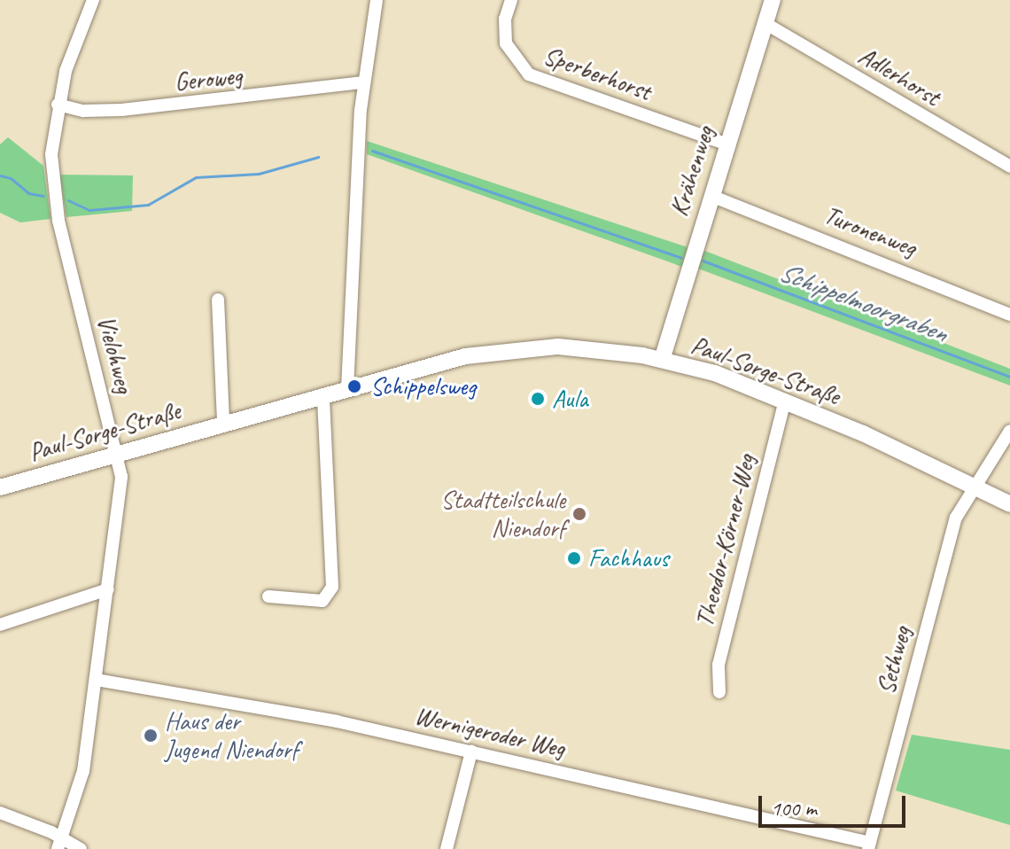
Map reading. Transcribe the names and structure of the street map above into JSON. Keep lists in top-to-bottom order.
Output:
{
  "streets": {
    "street": [
      "Sperberhorst",
      "Adlerhorst",
      "Geroweg",
      "Krähenweg",
      "Turonenweg",
      "Vielohweg",
      "Paul-Sorge-Straße",
      "Theodor-Körner-Weg",
      "Sethweg",
      "Wernigeroder Weg"
    ]
  },
  "crossings": [
    ["Sperberhorst", "Krähenweg"],
    ["Adlerhorst", "Krähenweg"],
    ["Geroweg", "Vielohweg"],
    ["Krähenweg", "Turonenweg"],
    ["Krähenweg", "Paul-Sorge-Straße"],
    ["Vielohweg", "Paul-Sorge-Straße"],
    ["Vielohweg", "Wernigeroder Weg"],
    ["Paul-Sorge-Straße", "Theodor-Körner-Weg"],
    ["Paul-Sorge-Straße", "Sethweg"],
    ["Sethweg", "Wernigeroder Weg"]
  ],
  "water": ["Schippelmoorgraben"],
  "places": [
    "Schippelsweg",
    "Aula",
    "Stadtteilschule Niendorf",
    "Fachhaus",
    "Haus der Jugend Niendorf"
  ],
  "scale_bar": "100 m"
}
